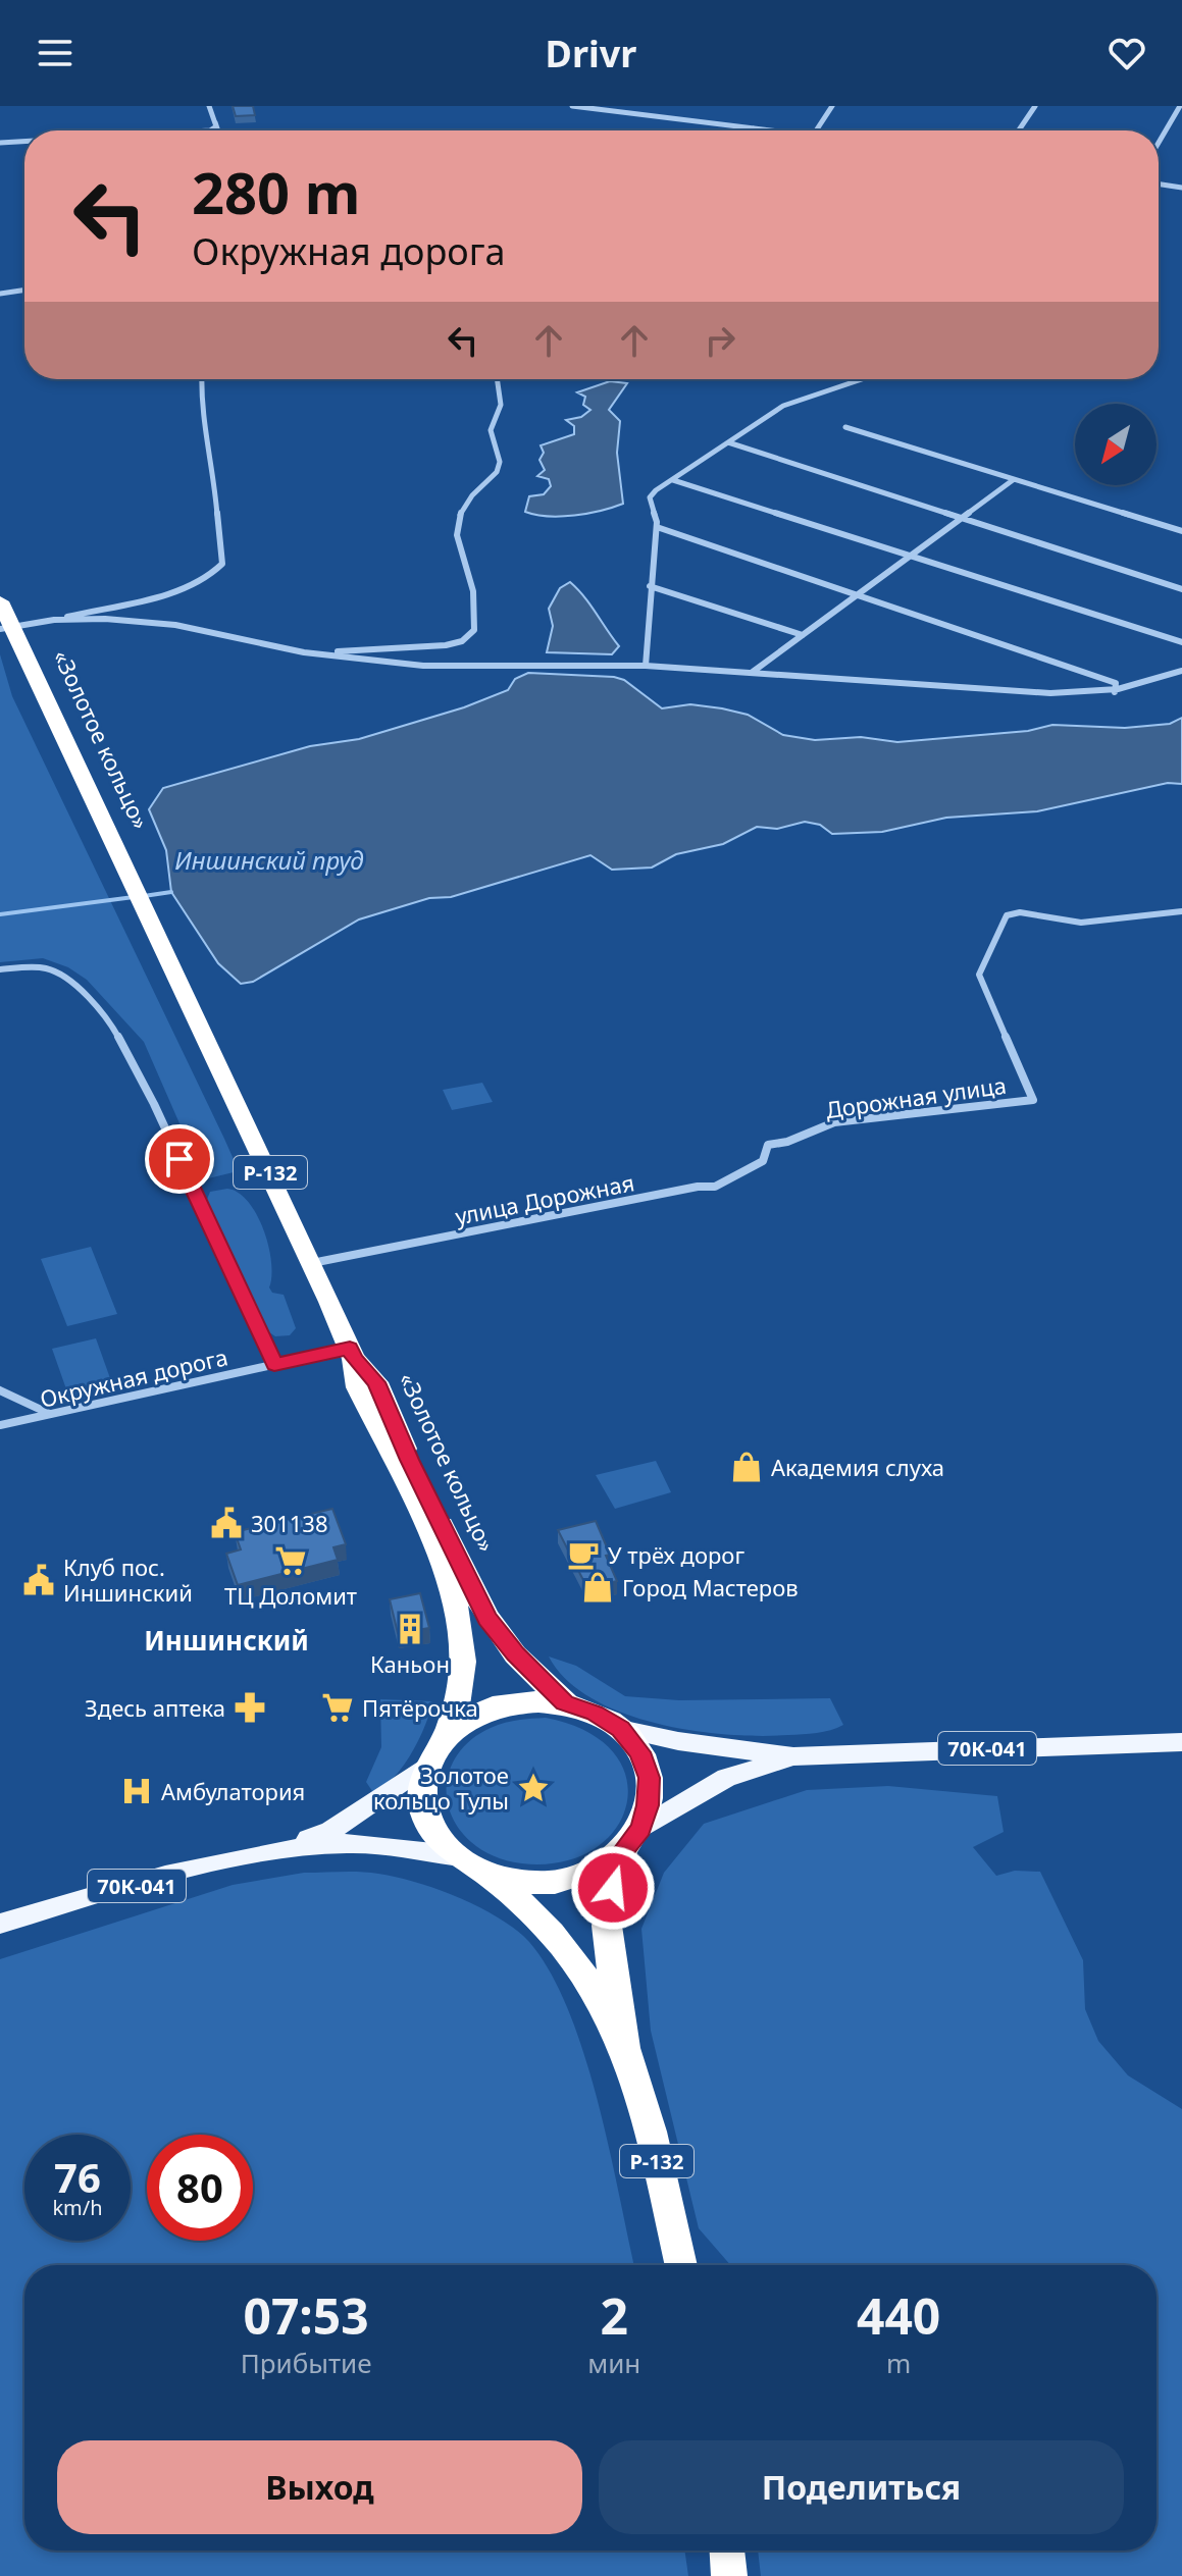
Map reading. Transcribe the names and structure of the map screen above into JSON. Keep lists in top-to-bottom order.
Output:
{
  "streets": {
    "highway": ["«Золотое кольцо»", "Р-132"],
    "main road": ["70К-041"],
    "street": ["Дорожная улица", "улица Дорожная", "Окружная дорога"]
  },
  "crossings": [
    ["«Золотое кольцо»", "улица Дорожная"],
    ["«Золотое кольцо»", "Окружная дорога"],
    ["«Золотое кольцо»", "70К-041"],
    ["Дорожная улица", "улица Дорожная"]
  ],
  "districts": ["Иншинский"],
  "water": ["Иншинский пруд"],
  "places": {
    "shop": ["Академия слуха", "Город Мастеров"],
    "public building": ["301138", "Клуб пос. Иншинский"],
    "cafe": ["У трёх дорог"],
    "supermarket": ["ТЦ Доломит", "Пятёрочка"],
    "building": ["Каньон"],
    "pharmacy": ["Здесь аптека"],
    "place": ["Золотое кольцо Тулы"],
    "hospital": ["Амбулатория"]
  },
  "north": "bottom left",
  "page": {
    "header": "Drivr",
    "turn": ["280 m", "Окружная дорога"],
    "speed": "76 km/h",
    "limit": "80",
    "eta": [
      "07:53",
      "Прибытие",
      "2",
      "мин",
      "440",
      "m"
    ],
    "buttons": ["Выход", "Поделиться"]
  }
}
